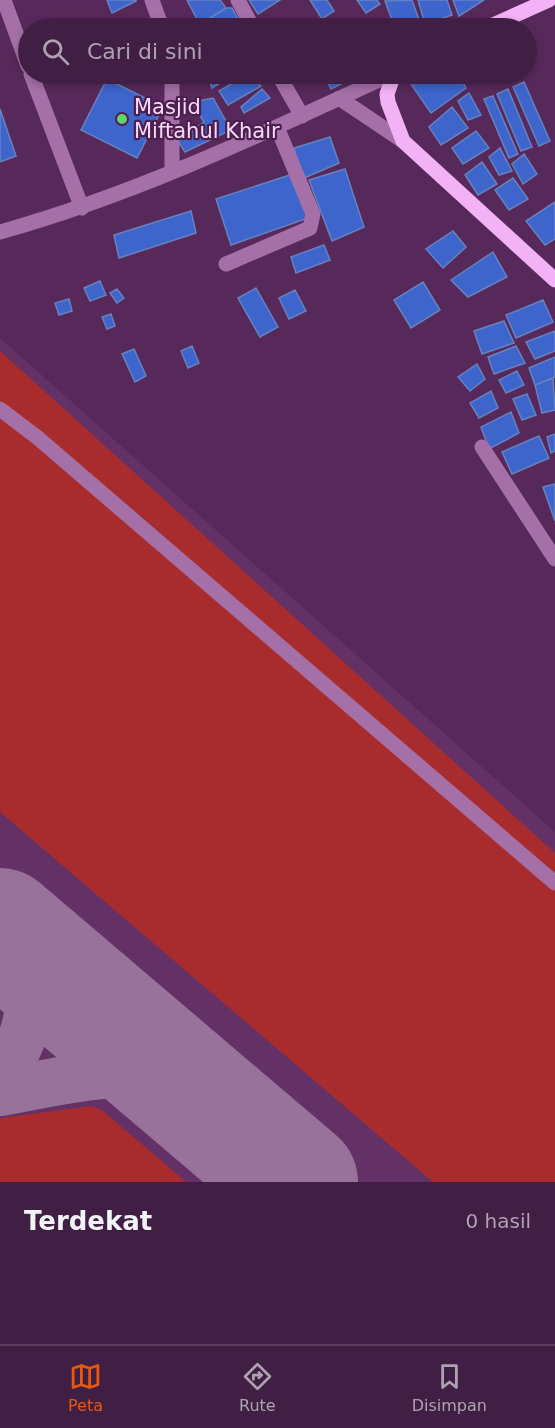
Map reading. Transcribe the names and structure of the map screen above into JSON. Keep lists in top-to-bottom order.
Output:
{
  "places": ["Masjid Miftahul Khair"],
  "page": {
    "search": "Cari di sini",
    "heading": ["Terdekat", "0 hasil"],
    "nav": ["Peta", "Rute", "Disimpan"]
  }
}
